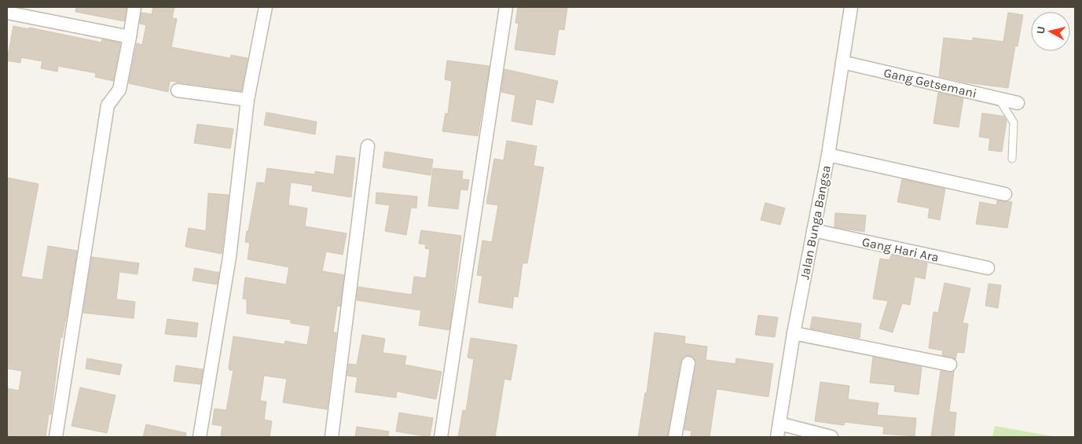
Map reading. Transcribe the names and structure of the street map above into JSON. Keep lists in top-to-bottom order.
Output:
{
  "streets": {
    "street": ["Gang Getsemani", "Jalan Bunga Bangsa", "Gang Hari Ara"]
  },
  "crossings": [
    ["Gang Getsemani", "Jalan Bunga Bangsa"],
    ["Jalan Bunga Bangsa", "Gang Hari Ara"]
  ],
  "north": "left"
}
